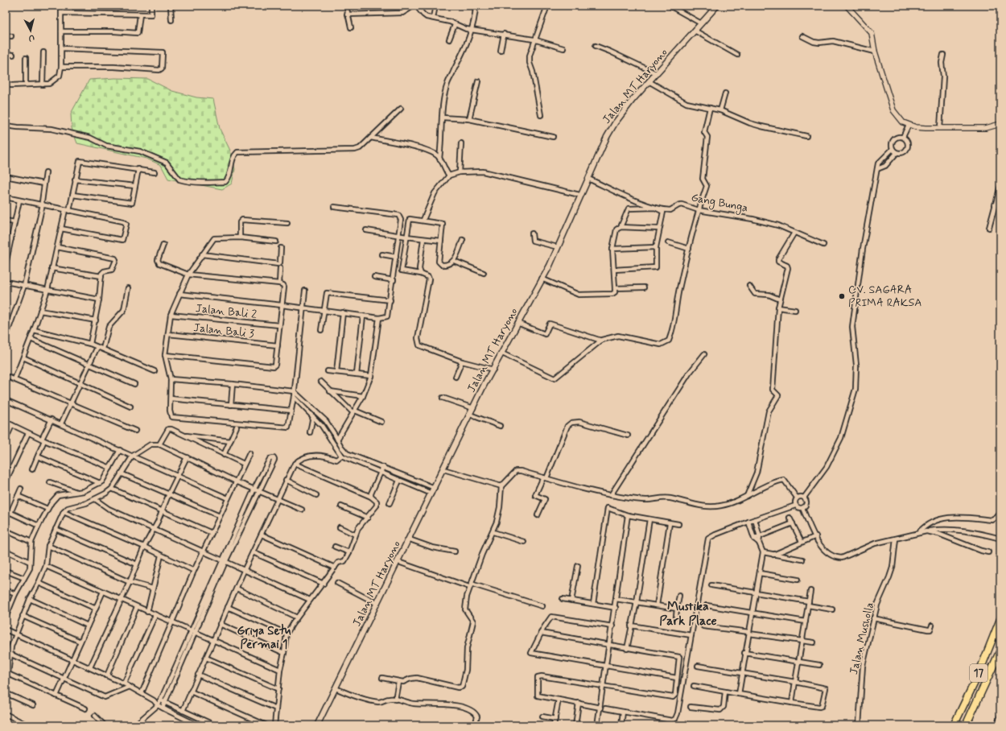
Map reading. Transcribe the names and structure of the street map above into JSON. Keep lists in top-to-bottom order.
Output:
{
  "streets": {
    "highway": ["17"],
    "main road": ["Jalan MT Haryono"],
    "street": [
      "Gang Bunga",
      "Jalan Bali 2",
      "Jalan Bali 3",
      "Jalan Musholla"
    ]
  },
  "crossings": [
    ["Jalan MT Haryono", "Gang Bunga"]
  ],
  "districts": ["Mustika Park Place", "Griya Setu Permai 1"],
  "places": ["CV. SAGARA PRIMA RAKSA"],
  "north": "bottom"
}
